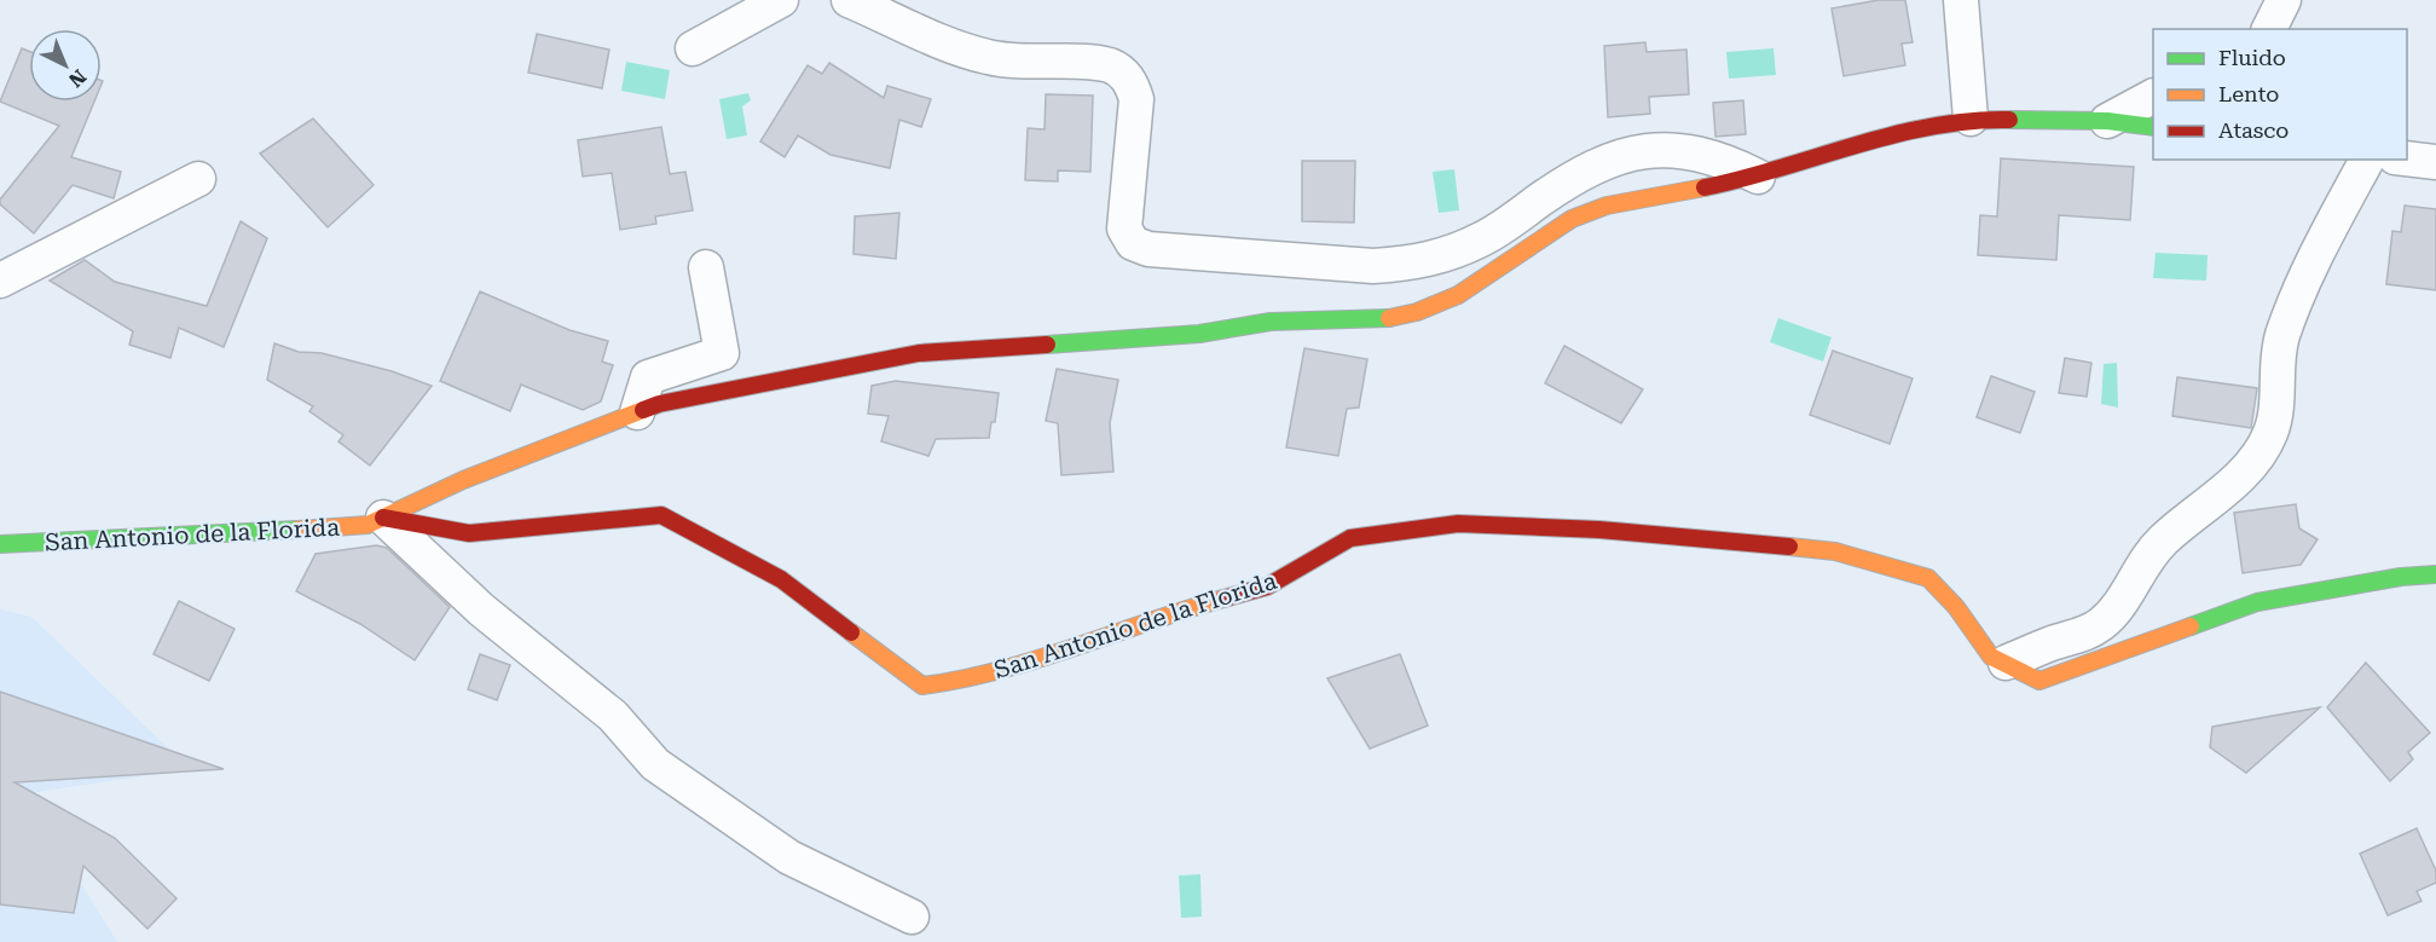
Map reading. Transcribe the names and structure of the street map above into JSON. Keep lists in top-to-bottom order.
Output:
{
  "streets": {
    "street": ["San Antonio de la Florida"]
  },
  "legend": ["Fluido", "Lento", "Atasco"],
  "north": "bottom right"
}
